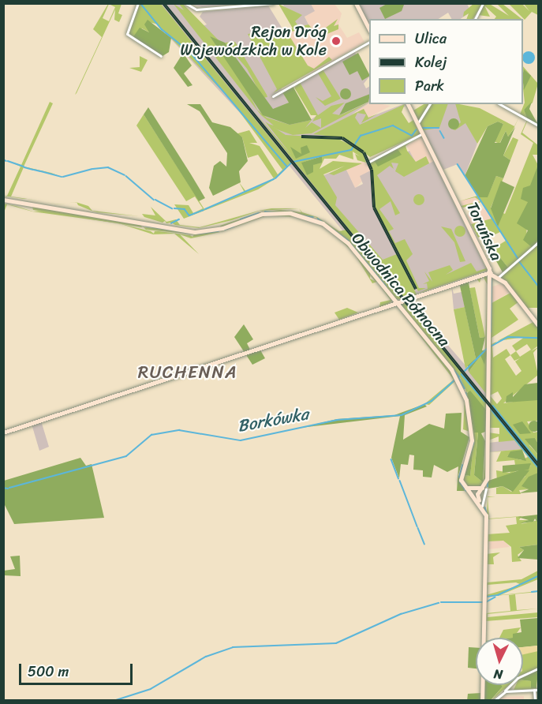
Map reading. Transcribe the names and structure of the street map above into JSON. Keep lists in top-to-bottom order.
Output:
{
  "streets": {
    "street": ["Toruńska", "Obwodnica Północna"]
  },
  "districts": ["RUCHENNA"],
  "water": ["Borkówka"],
  "places": ["Rejon Dróg Wojewódzkich w Kole"],
  "legend": ["Ulica", "Kolej", "Park"],
  "scale_bar": "500 m",
  "north": "bottom"
}
